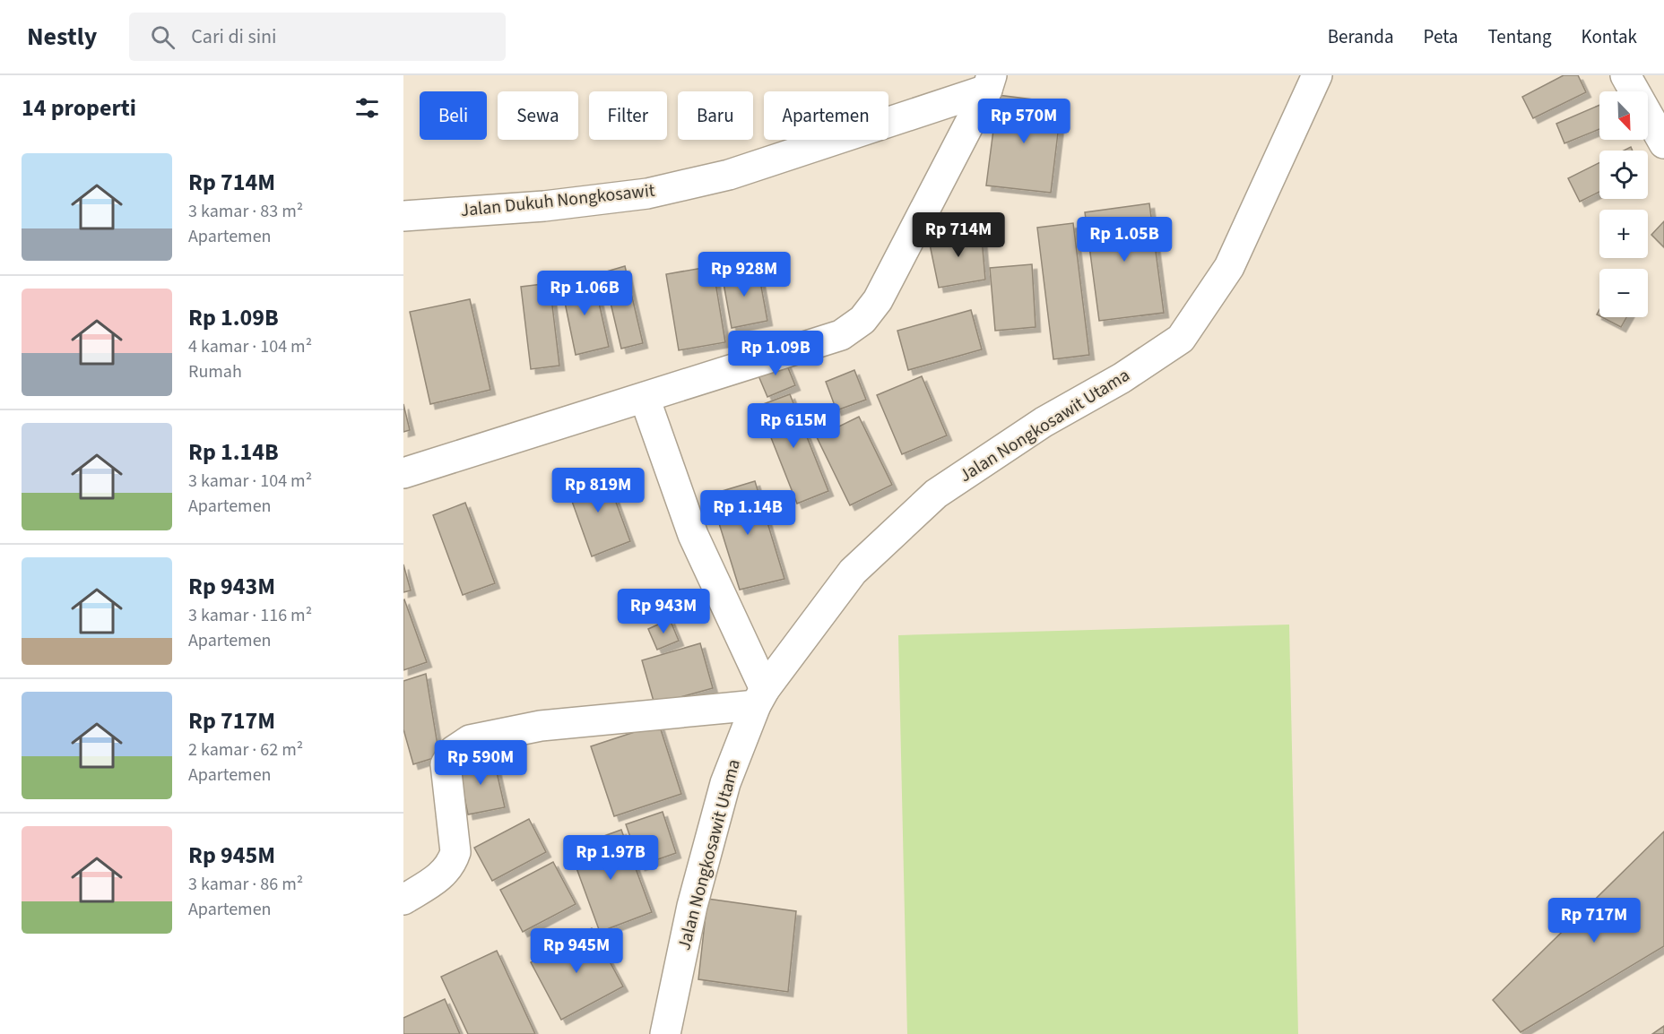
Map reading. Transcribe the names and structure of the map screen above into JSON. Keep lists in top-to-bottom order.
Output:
{
  "streets": {
    "street": ["Jalan Dukuh Nongkosawit", "Jalan Nongkosawit Utama"]
  },
  "north": "bottom right",
  "page": {
    "header": "Nestly",
    "search": "Cari di sini",
    "nav": [
      "Beranda",
      "Peta",
      "Tentang",
      "Kontak"
    ],
    "heading": "14 properti",
    "map_buttons": ["+", "−"],
    "chip": [
      "Beli",
      "Sewa",
      "Filter",
      "Baru",
      "Apartemen"
    ],
    "price": [
      "Rp 570M",
      "Rp 714M",
      "Rp 1.05B",
      "Rp 928M",
      "Rp 1.06B",
      "Rp 1.09B",
      "Rp 615M",
      "Rp 819M",
      "Rp 1.14B",
      "Rp 943M",
      "Rp 590M",
      "Rp 1.97B",
      "Rp 717M",
      "Rp 945M"
    ],
    "list": [
      {
        "name": "Rp 714M",
        "note": "3 kamar · 83 m² · Apartemen"
      },
      {
        "name": "Rp 1.09B",
        "note": "4 kamar · 104 m² · Rumah"
      },
      {
        "name": "Rp 1.14B",
        "note": "3 kamar · 104 m² · Apartemen"
      },
      {
        "name": "Rp 943M",
        "note": "3 kamar · 116 m² · Apartemen"
      },
      {
        "name": "Rp 717M",
        "note": "2 kamar · 62 m² · Apartemen"
      },
      {
        "name": "Rp 945M",
        "note": "3 kamar · 86 m² · Apartemen"
      }
    ]
  }
}
